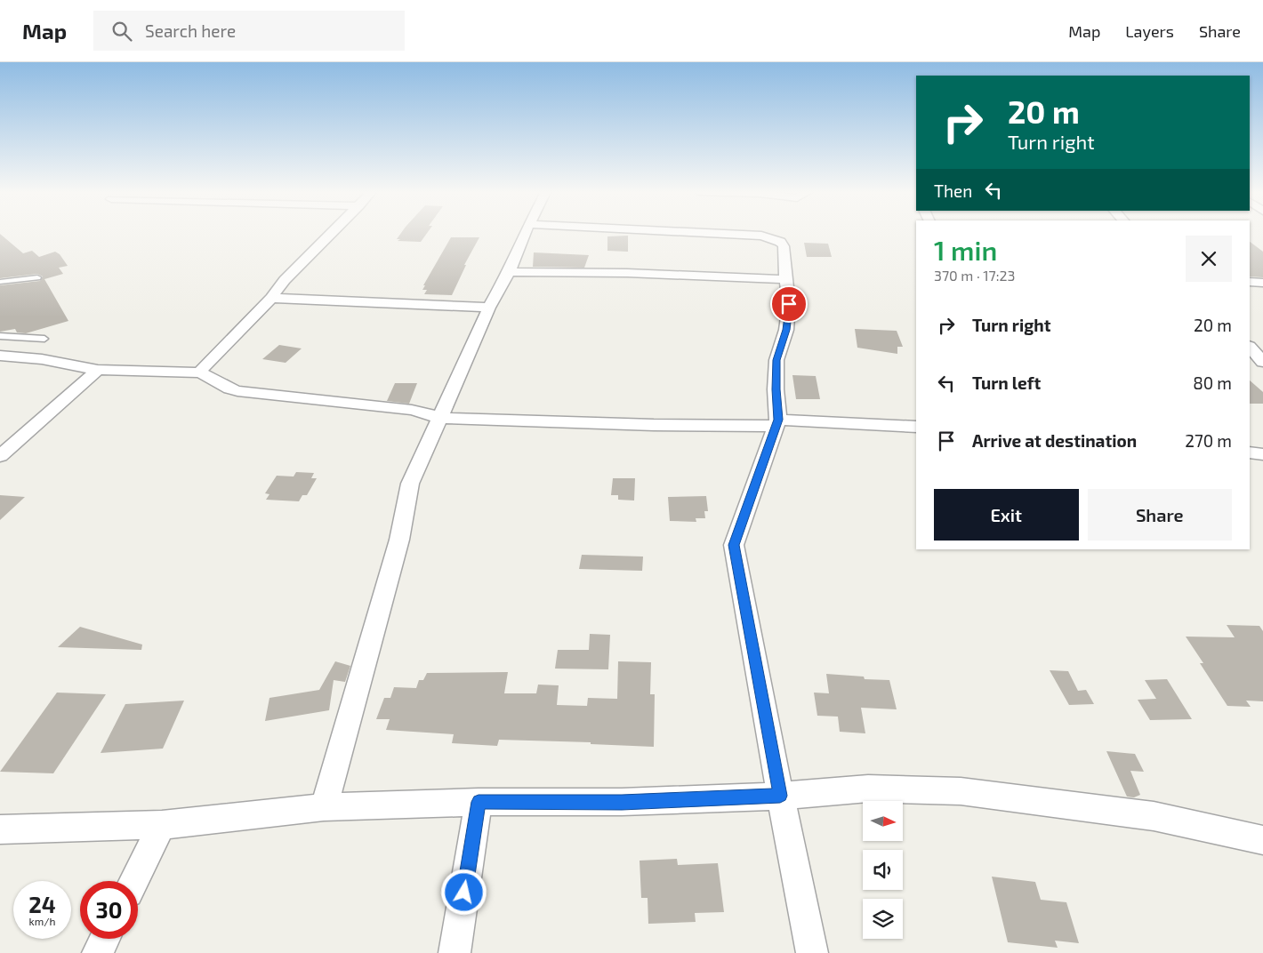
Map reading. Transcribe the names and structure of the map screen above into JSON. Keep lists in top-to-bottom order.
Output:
{
  "north": "right",
  "page": {
    "header": "Map",
    "search": "Search here",
    "nav": ["Map", "Layers", "Share"],
    "turn": ["20 m", "Turn right"],
    "then": "Then",
    "heading": ["1 min", "370 m · 17:23"],
    "list": [
      {
        "name": "Turn right",
        "value": "20 m"
      },
      {
        "name": "Turn left",
        "value": "80 m"
      },
      {
        "name": "Arrive at destination",
        "value": "270 m"
      }
    ],
    "buttons": ["Exit", "Share"],
    "speed": "24 km/h",
    "limit": "30"
  }
}
